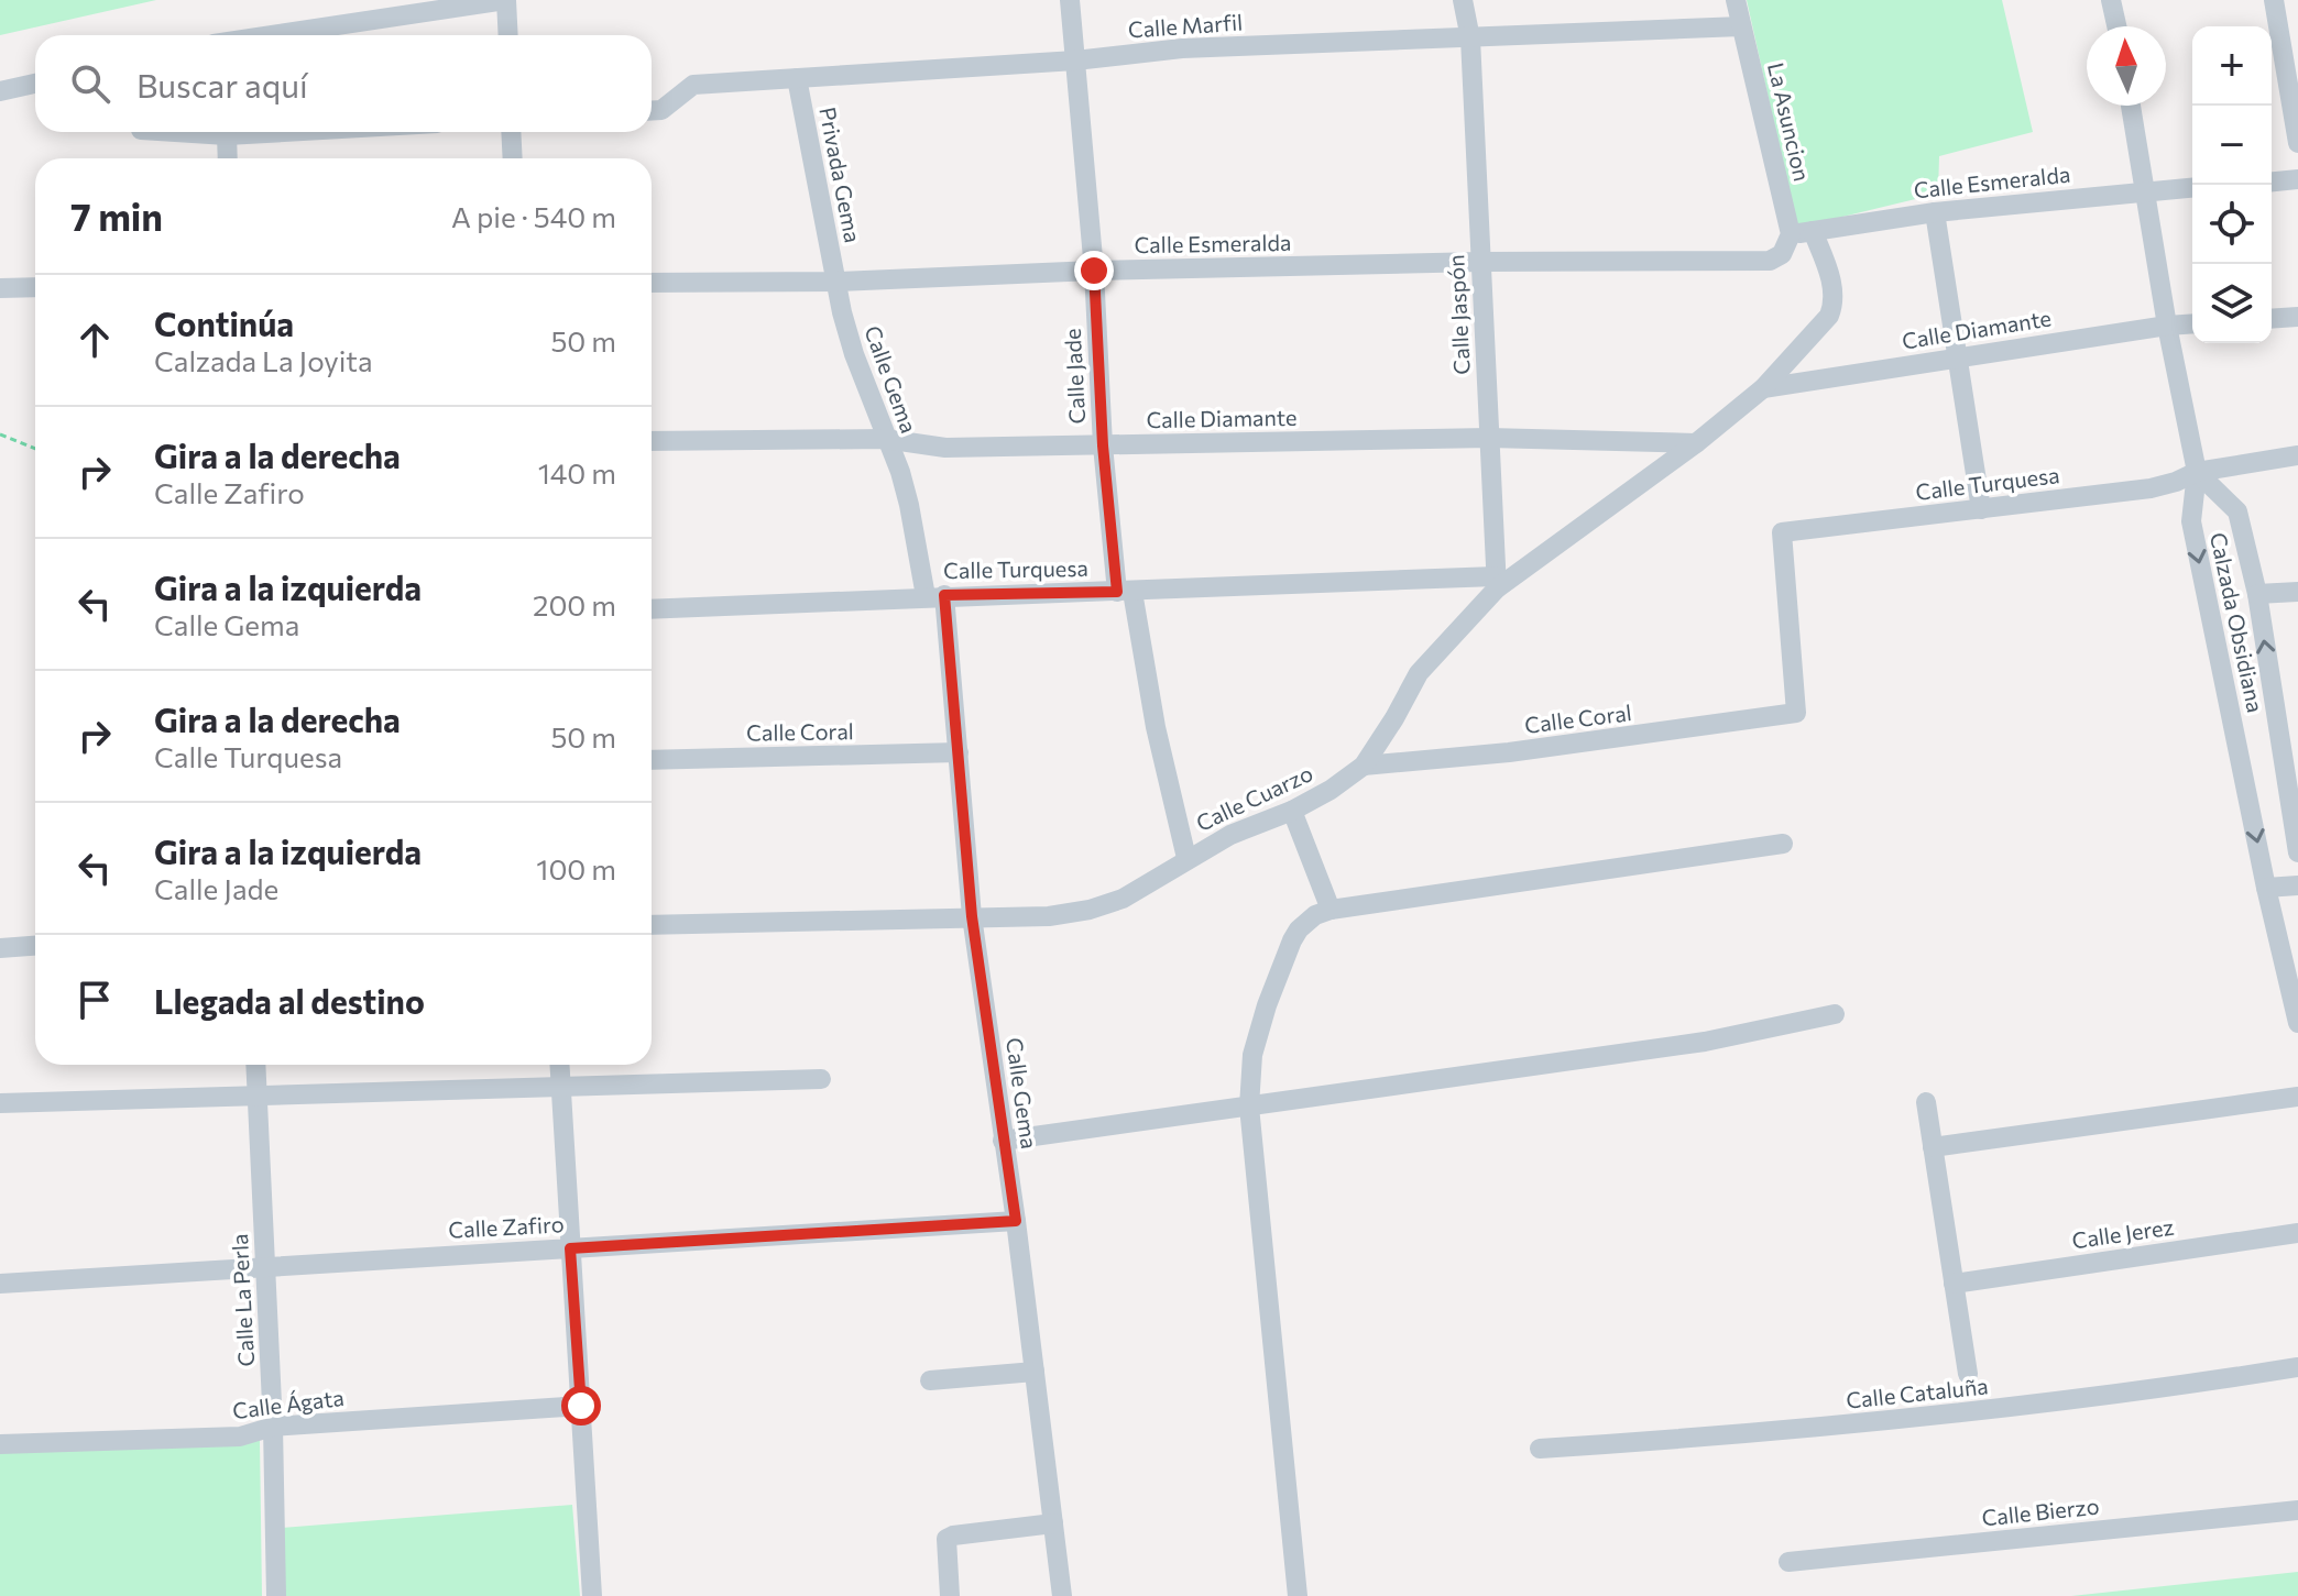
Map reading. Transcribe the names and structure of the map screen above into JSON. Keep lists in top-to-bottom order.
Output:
{
  "streets": {
    "street": [
      "Calle Marfil",
      "La Asuncion",
      "Privada Gema",
      "Calle Esmeralda",
      "Calle Jaspón",
      "Calle Diamante",
      "Calle Jade",
      "Calle Gema",
      "Calle Turquesa",
      "Calzada Obsidiana",
      "Calle Coral",
      "Calle Cuarzo",
      "Calle Zafiro",
      "Calle Jerez",
      "Calle La Perla",
      "Calle Cataluña",
      "Calle Ágata",
      "Calle Bierzo"
    ]
  },
  "crossings": [
    ["Calle Marfil", "La Asuncion"],
    ["Calle Marfil", "Privada Gema"],
    ["Calle Marfil", "Calle Jaspón"],
    ["Calle Marfil", "Calle Jade"],
    ["La Asuncion", "Calle Esmeralda"],
    ["Privada Gema", "Calle Esmeralda"],
    ["Privada Gema", "Calle Gema"],
    ["Calle Esmeralda", "Calle Jaspón"],
    ["Calle Esmeralda", "Calle Jade"],
    ["Calle Esmeralda", "Calle Gema"],
    ["Calle Esmeralda", "Calle Cuarzo"],
    ["Calle Jaspón", "Calle Diamante"],
    ["Calle Jaspón", "Calle Turquesa"],
    ["Calle Jaspón", "Calle Cuarzo"],
    ["Calle Diamante", "Calle Jade"],
    ["Calle Diamante", "Calle Gema"],
    ["Calle Diamante", "Calle Cuarzo"],
    ["Calle Jade", "Calle Turquesa"],
    ["Calle Jade", "Calle Cuarzo"],
    ["Calle Gema", "Calle Turquesa"],
    ["Calle Gema", "Calle Coral"],
    ["Calle Gema", "Calle Cuarzo"],
    ["Calle Gema", "Calle Zafiro"],
    ["Calle Turquesa", "Calzada Obsidiana"],
    ["Calle Turquesa", "Calle Coral"],
    ["Calle Turquesa", "Calle Cuarzo"],
    ["Calle Coral", "Calle Cuarzo"],
    ["Calle Zafiro", "Calle La Perla"],
    ["Calle La Perla", "Calle Ágata"]
  ],
  "north": "top",
  "page": {
    "map_buttons": ["+", "−"],
    "search": "Buscar aquí",
    "heading": ["7 min", "A pie · 540 m"],
    "list": [
      ["Continúa", "Calzada La Joyita", "50 m"],
      ["Gira a la derecha", "Calle Zafiro", "140 m"],
      ["Gira a la izquierda", "Calle Gema", "200 m"],
      ["Gira a la derecha", "Calle Turquesa", "50 m"],
      ["Gira a la izquierda", "Calle Jade", "100 m"],
      "Llegada al destino"
    ]
  }
}
